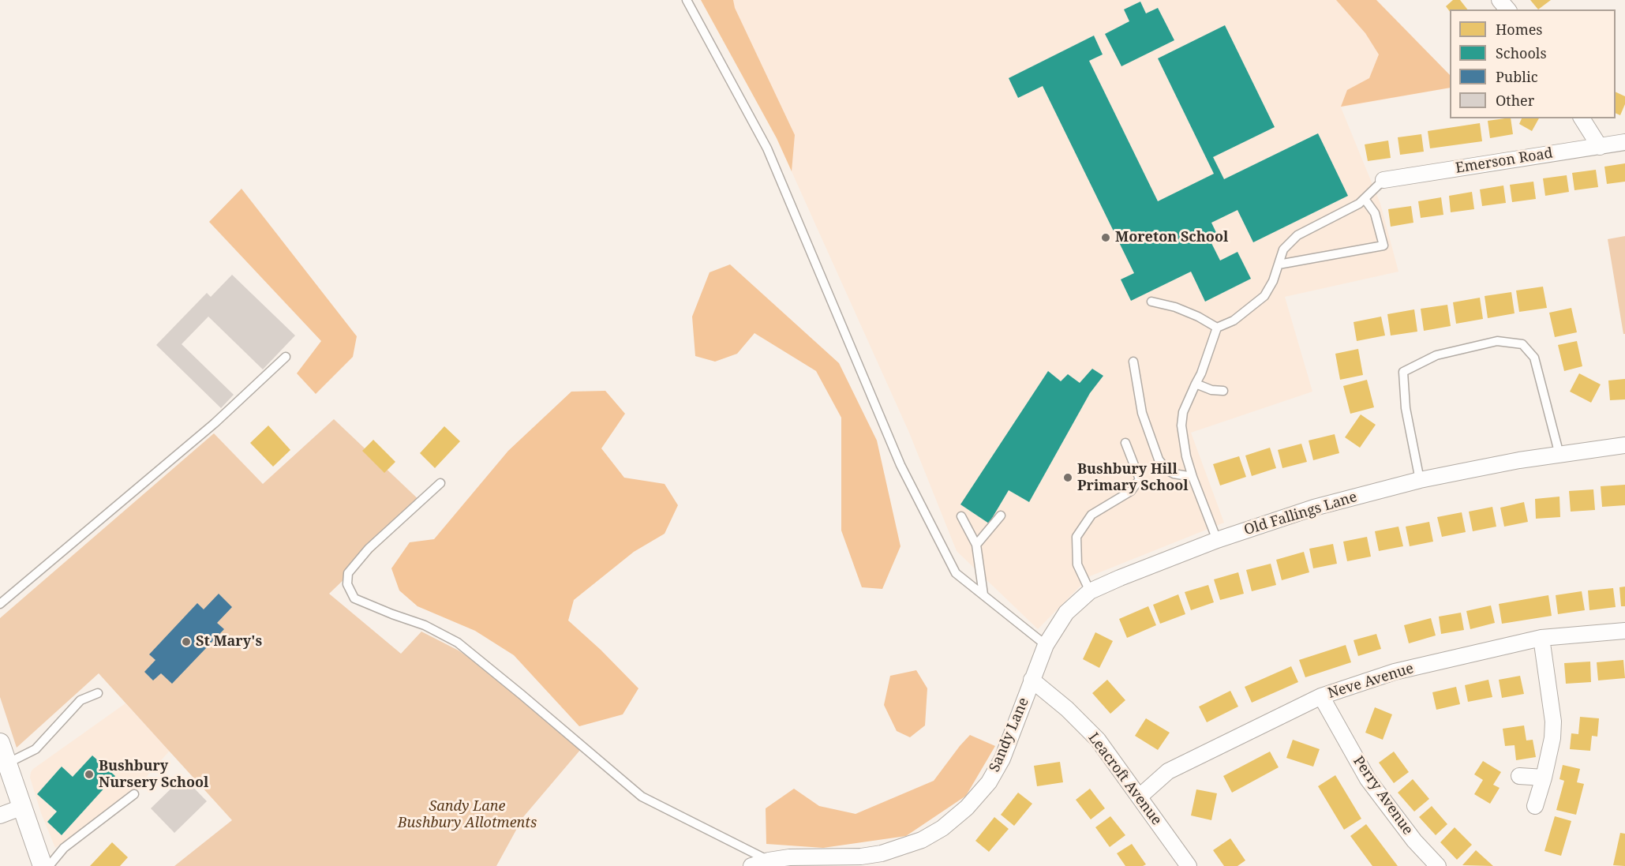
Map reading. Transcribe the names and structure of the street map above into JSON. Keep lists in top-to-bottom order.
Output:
{
  "streets": {
    "street": [
      "Emerson Road",
      "Old Fallings Lane",
      "Neve Avenue",
      "Sandy Lane",
      "Leacroft Avenue",
      "Perry Avenue"
    ]
  },
  "crossings": [
    ["Old Fallings Lane", "Sandy Lane"],
    ["Old Fallings Lane", "Leacroft Avenue"],
    ["Neve Avenue", "Leacroft Avenue"],
    ["Neve Avenue", "Perry Avenue"],
    ["Sandy Lane", "Leacroft Avenue"]
  ],
  "parks": ["Sandy Lane Bushbury Allotments"],
  "places": [
    "Moreton School",
    "Bushbury Hill Primary School",
    "St Mary's",
    "Bushbury Nursery School"
  ],
  "legend": [
    "Homes",
    "Schools",
    "Public",
    "Other"
  ]
}
